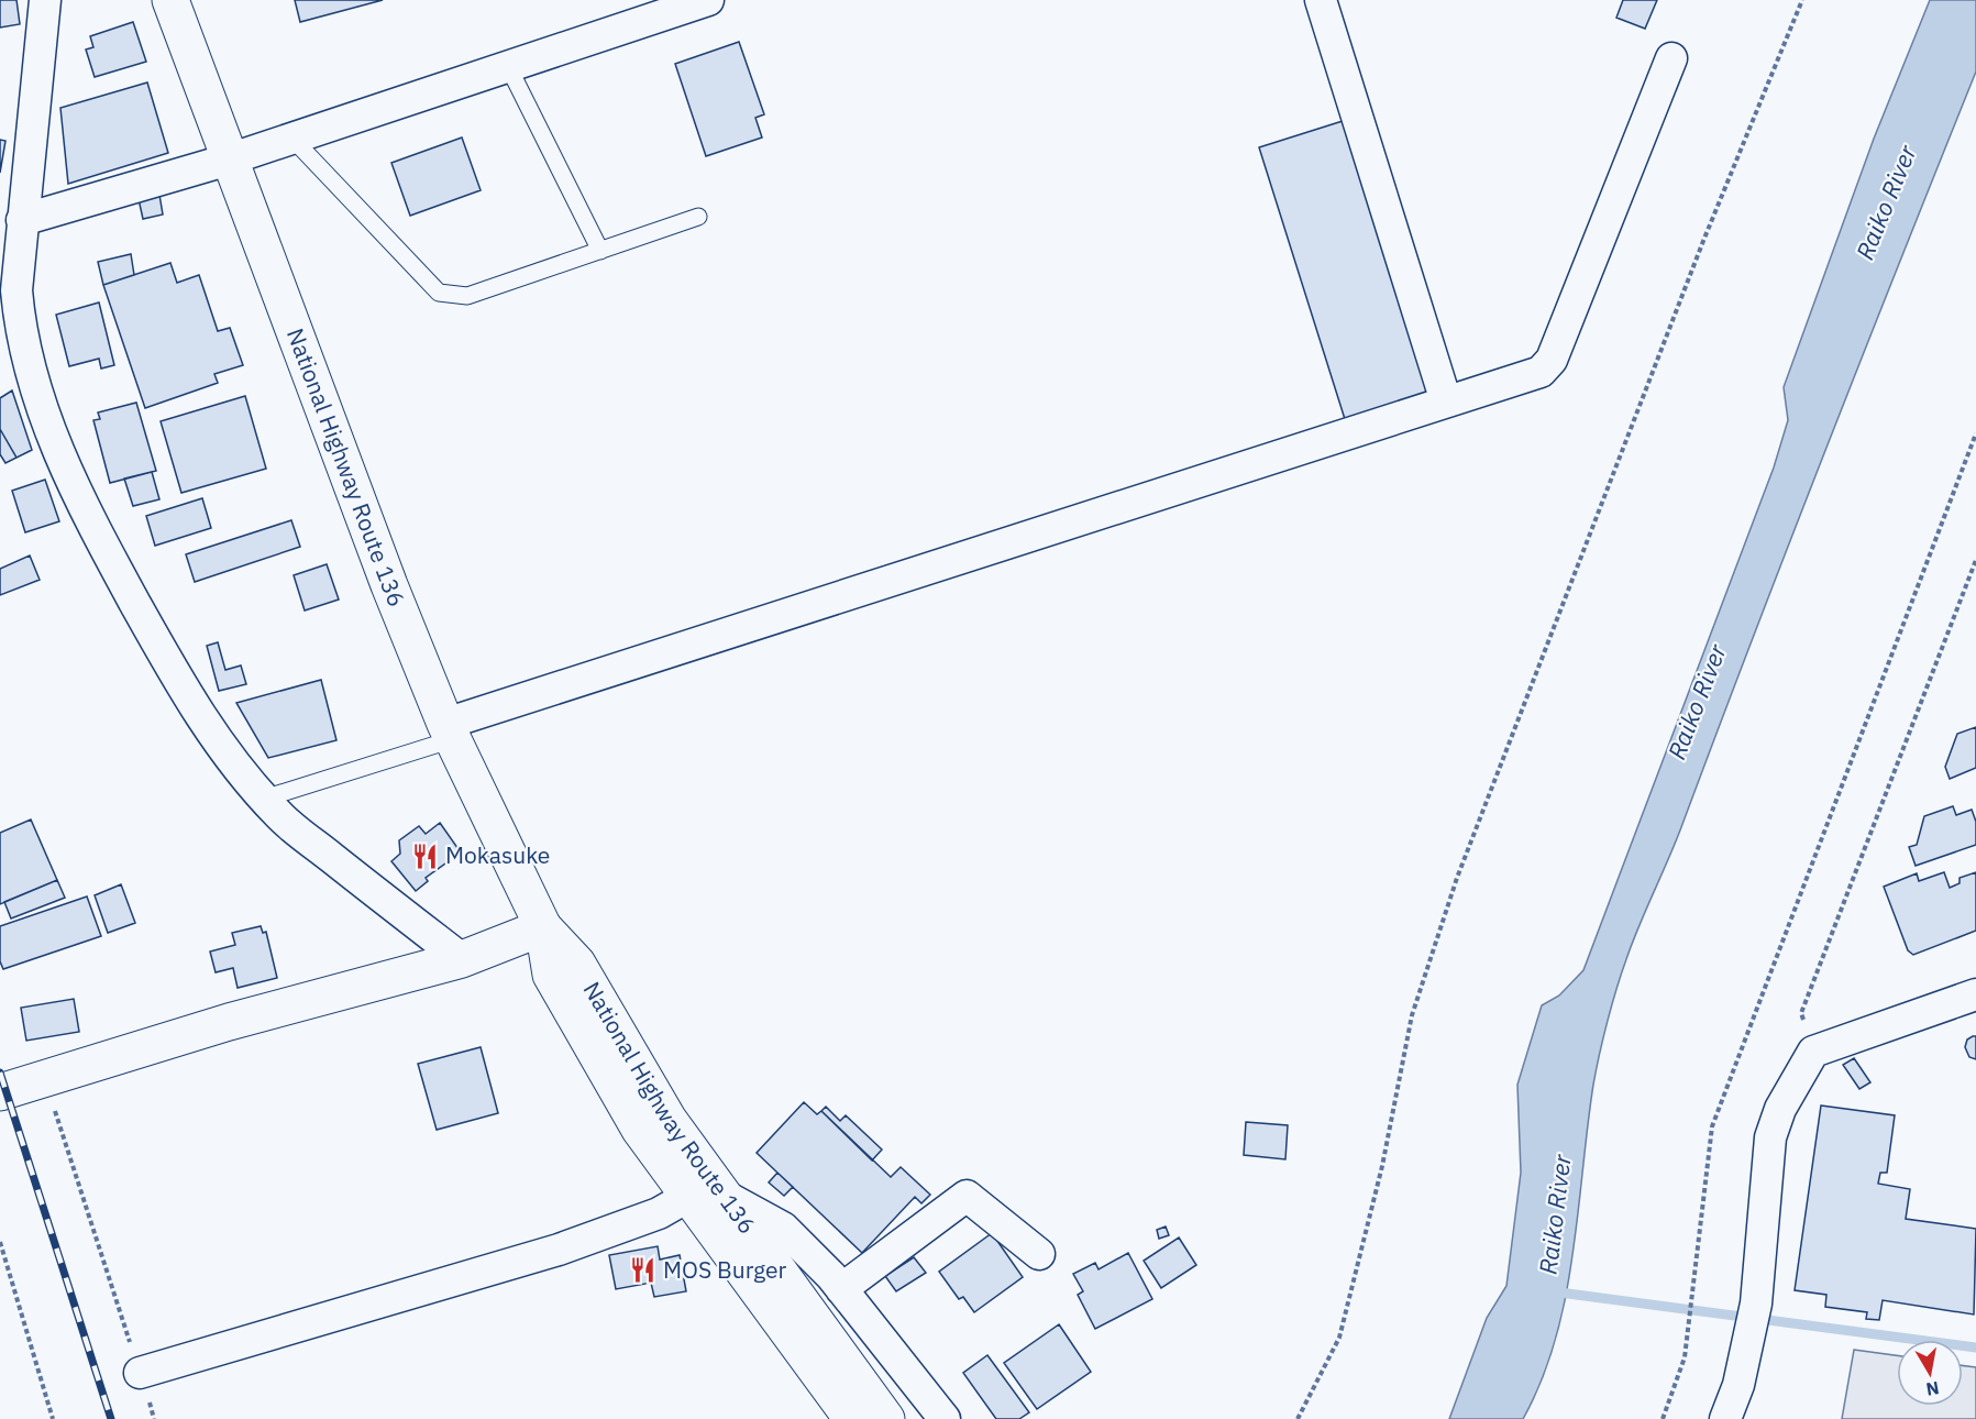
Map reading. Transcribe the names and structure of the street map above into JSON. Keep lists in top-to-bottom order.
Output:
{
  "streets": {
    "main road": ["National Highway Route 136"]
  },
  "water": ["Raiko River"],
  "places": {
    "restaurant": ["Mokasuke", "MOS Burger"]
  },
  "north": "bottom"
}
